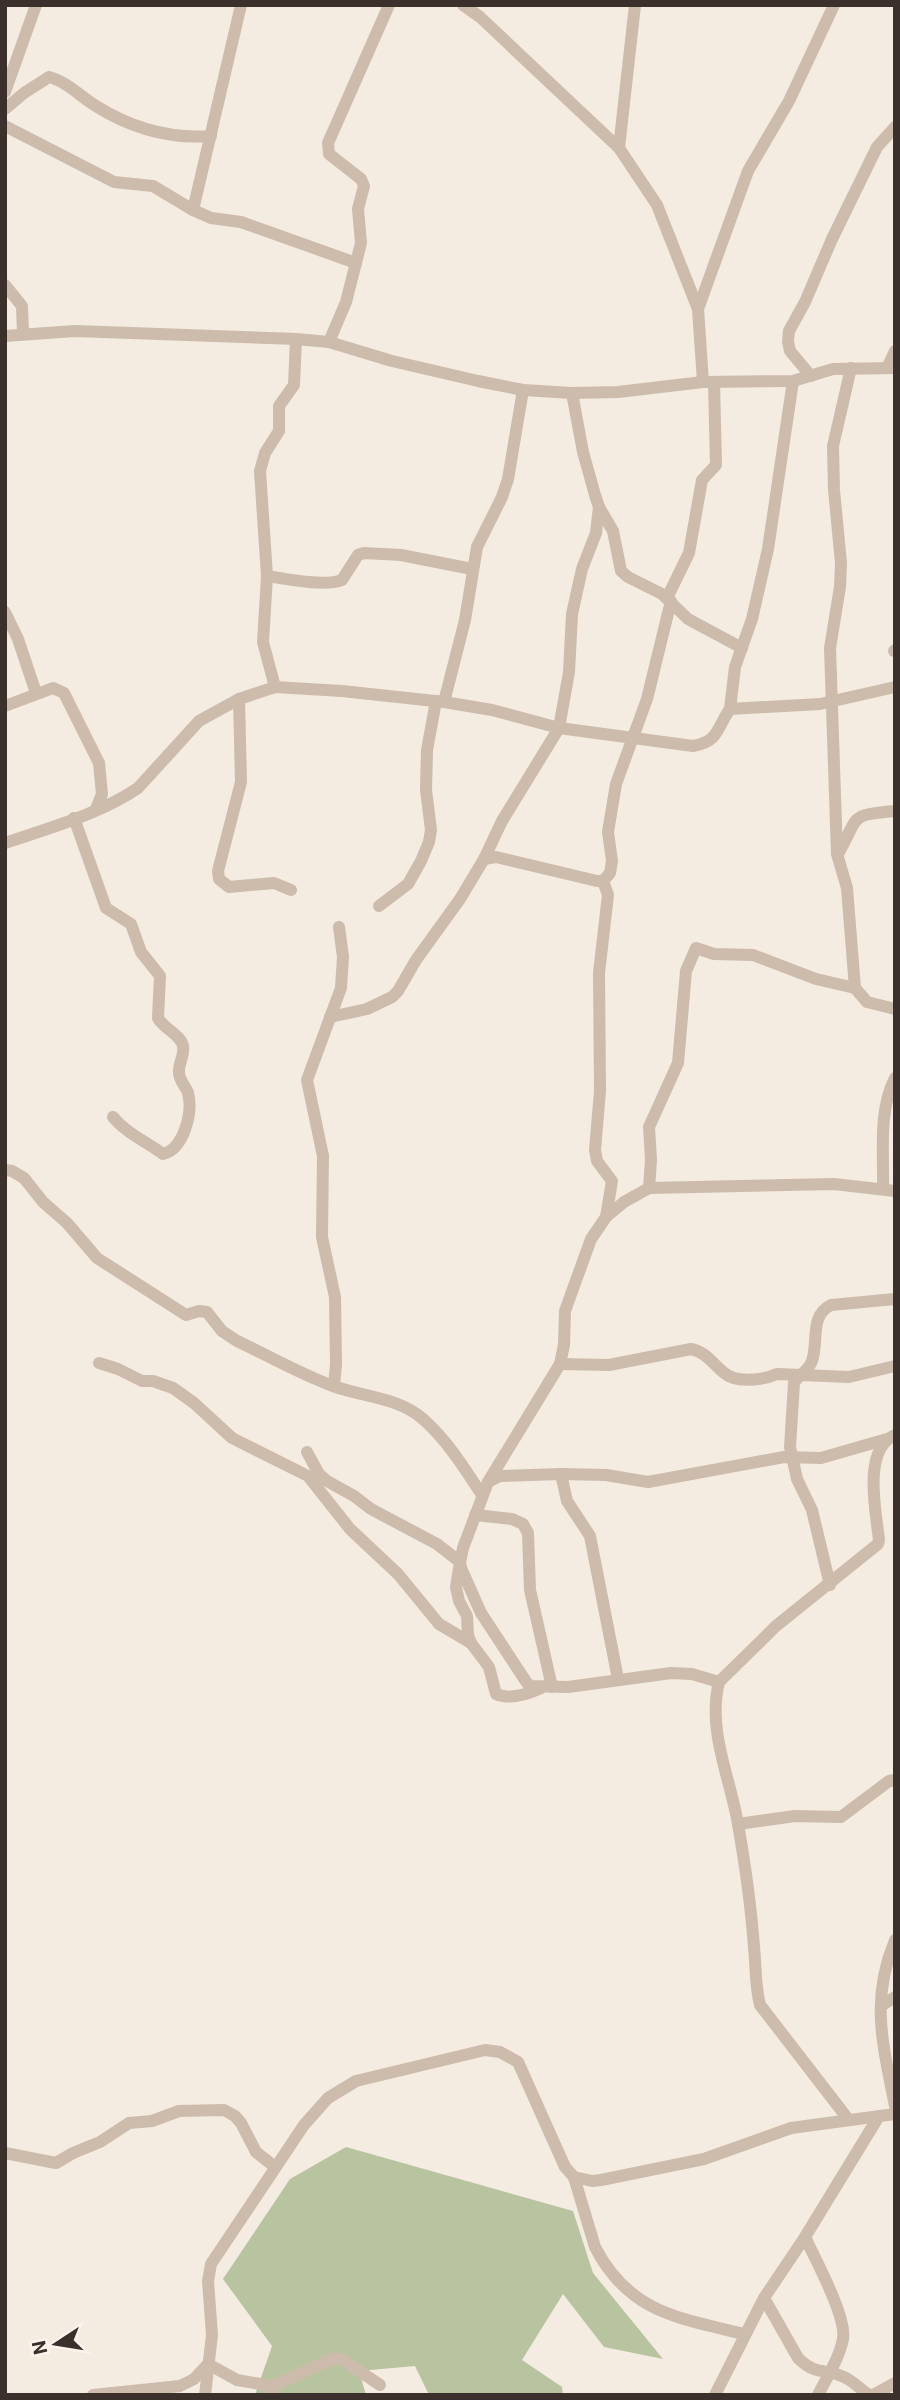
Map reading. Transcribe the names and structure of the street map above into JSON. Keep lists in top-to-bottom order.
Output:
{
  "north": "left"
}
